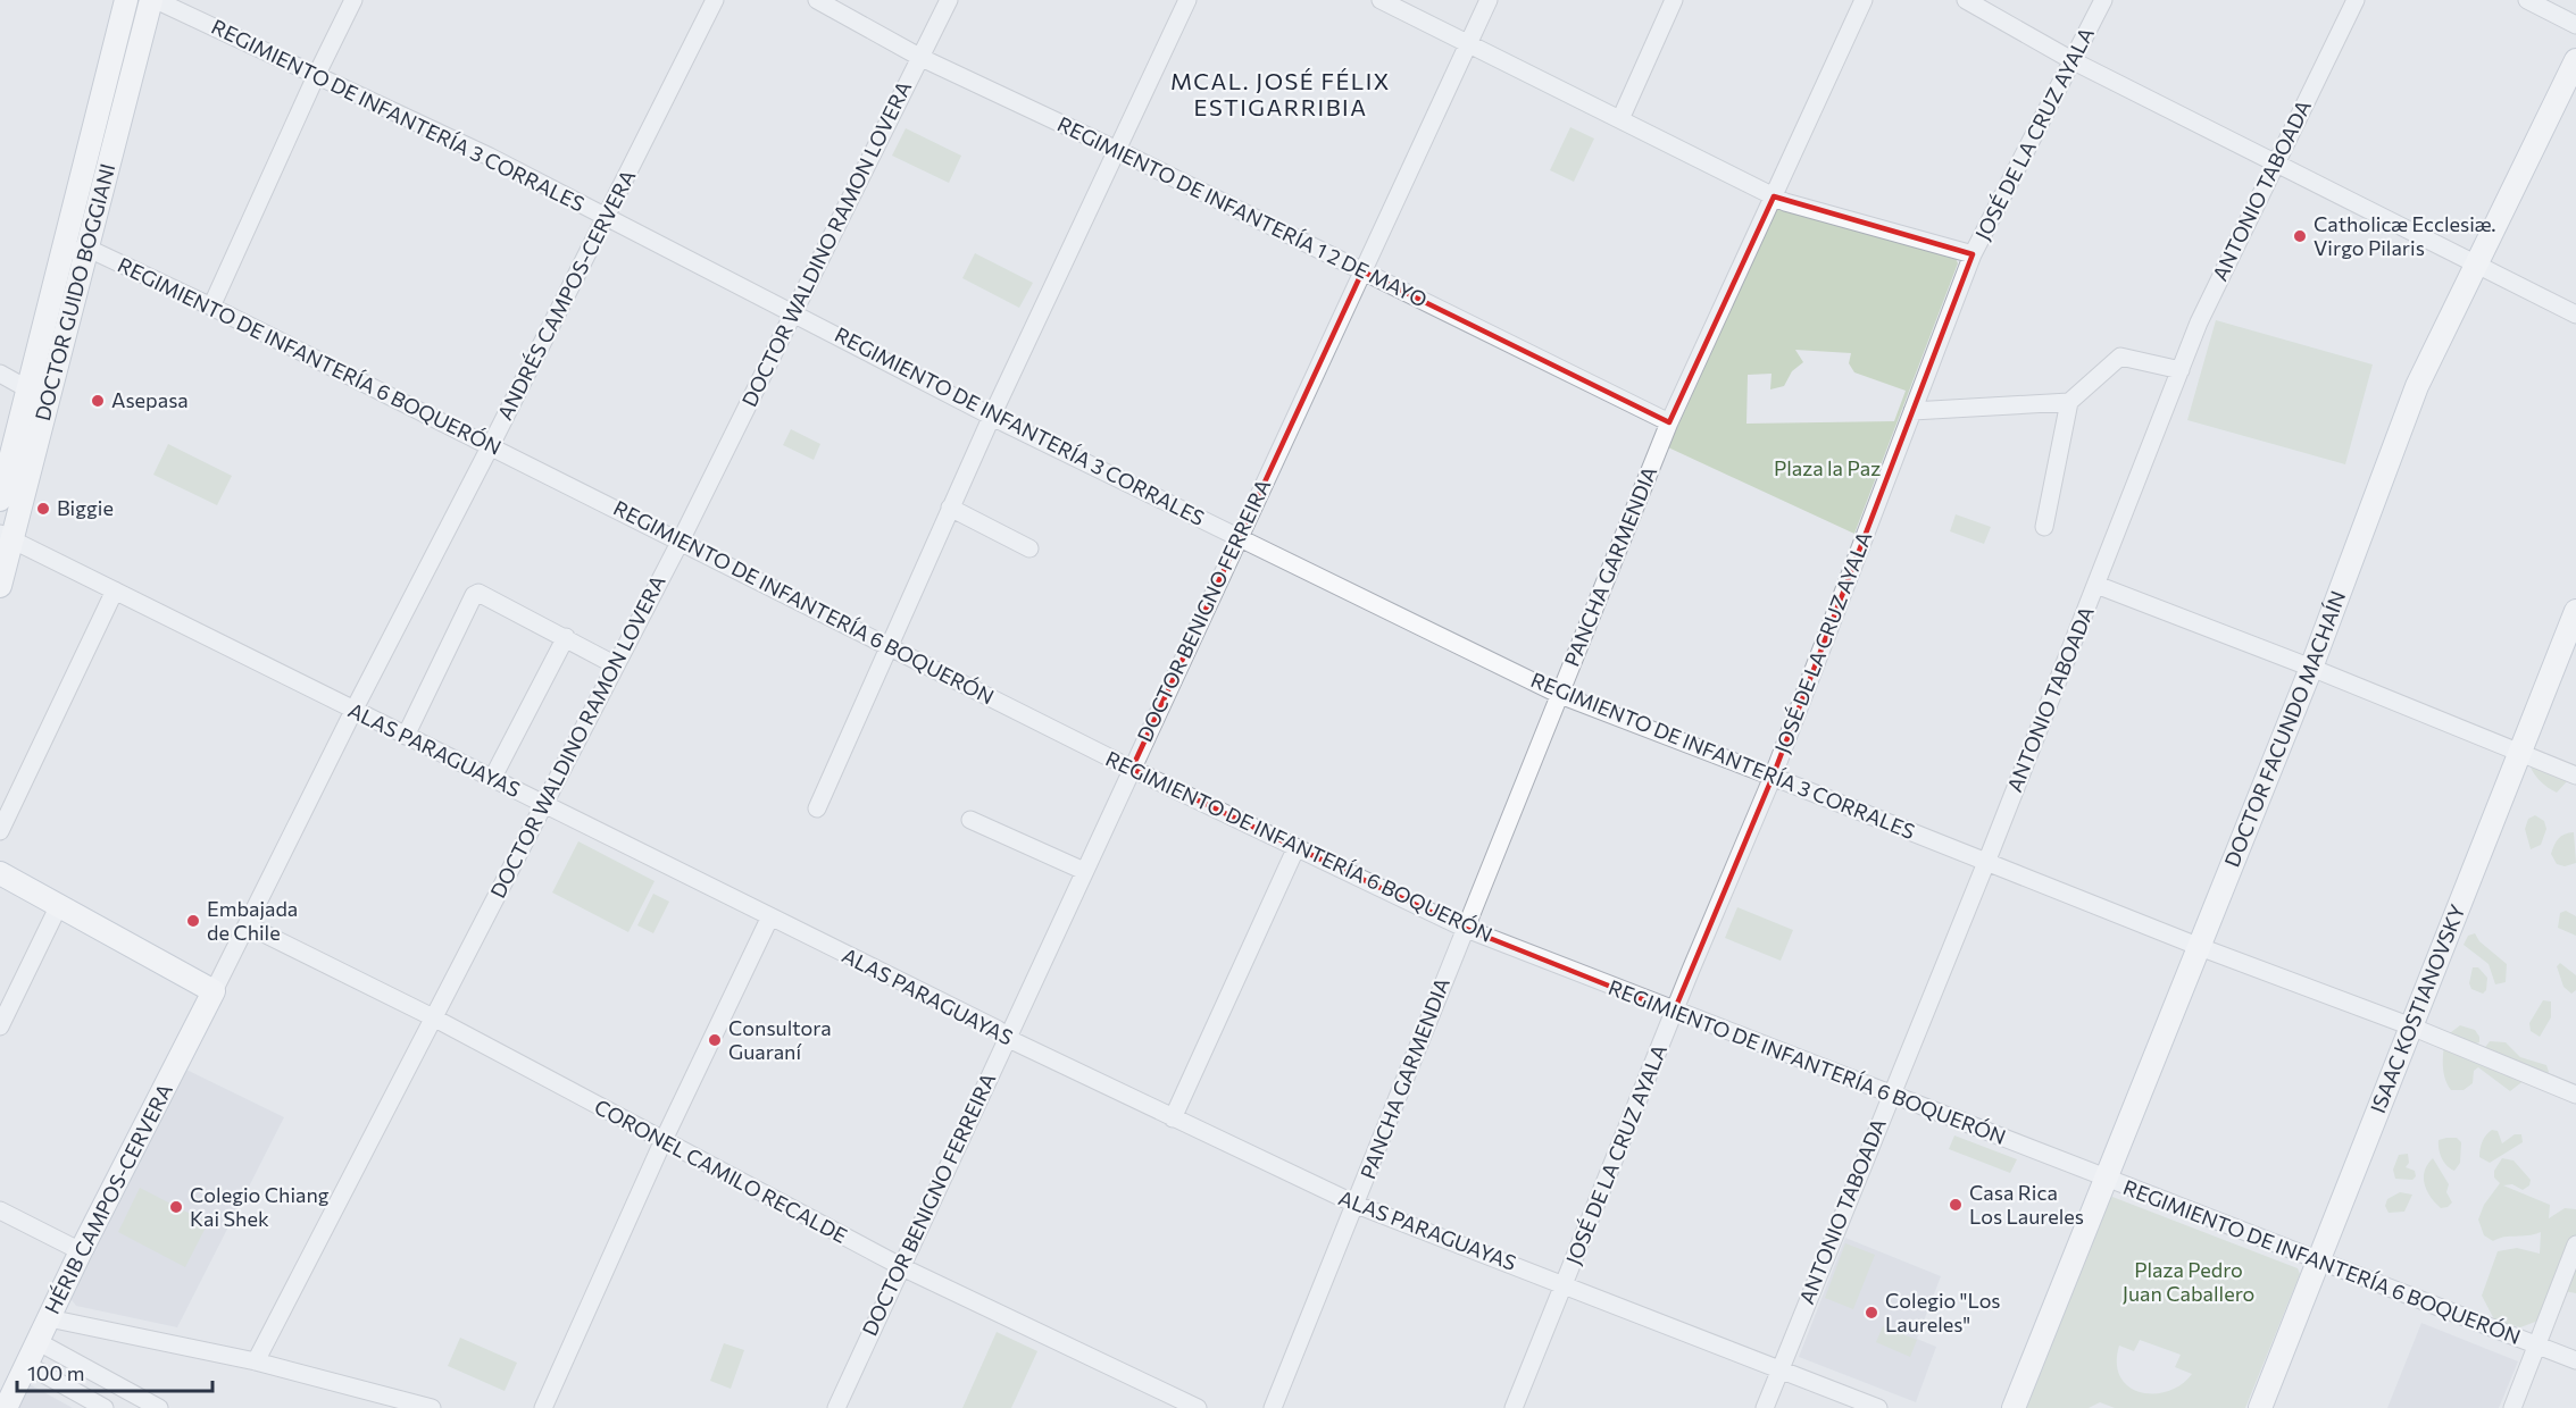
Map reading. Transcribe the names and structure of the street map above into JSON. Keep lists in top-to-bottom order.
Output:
{
  "streets": {
    "main road": [
      "DOCTOR GUIDO BOGGIANI",
      "DOCTOR FACUNDO MACHAÍN",
      "ISAAC KOSTIANOVSKY",
      "HÉRIB CAMPOS-CERVERA"
    ],
    "street": [
      "REGIMIENTO DE INFANTERÍA 3 CORRALES",
      "JOSÉ DE LA CRUZ AYALA",
      "ANTONIO TABOADA",
      "REGIMIENTO DE INFANTERÍA 1 2 DE MAYO",
      "DOCTOR WALDINO RAMON LOVERA",
      "ANDRÉS CAMPOS-CERVERA",
      "REGIMIENTO DE INFANTERÍA 6 BOQUERÓN",
      "PANCHA GARMENDIA",
      "DOCTOR BENIGNO FERREIRA",
      "ALAS PARAGUAYAS",
      "CORONEL CAMILO RECALDE"
    ]
  },
  "crossings": [
    ["REGIMIENTO DE INFANTERÍA 3 CORRALES", "JOSÉ DE LA CRUZ AYALA"],
    ["REGIMIENTO DE INFANTERÍA 3 CORRALES", "ANTONIO TABOADA"],
    ["REGIMIENTO DE INFANTERÍA 3 CORRALES", "DOCTOR WALDINO RAMON LOVERA"],
    ["REGIMIENTO DE INFANTERÍA 3 CORRALES", "DOCTOR GUIDO BOGGIANI"],
    ["REGIMIENTO DE INFANTERÍA 3 CORRALES", "ANDRÉS CAMPOS-CERVERA"],
    ["REGIMIENTO DE INFANTERÍA 3 CORRALES", "PANCHA GARMENDIA"],
    ["REGIMIENTO DE INFANTERÍA 3 CORRALES", "DOCTOR BENIGNO FERREIRA"],
    ["REGIMIENTO DE INFANTERÍA 3 CORRALES", "DOCTOR FACUNDO MACHAÍN"],
    ["REGIMIENTO DE INFANTERÍA 3 CORRALES", "ISAAC KOSTIANOVSKY"],
    ["JOSÉ DE LA CRUZ AYALA", "REGIMIENTO DE INFANTERÍA 6 BOQUERÓN"],
    ["JOSÉ DE LA CRUZ AYALA", "ALAS PARAGUAYAS"],
    ["ANTONIO TABOADA", "REGIMIENTO DE INFANTERÍA 6 BOQUERÓN"],
    ["ANTONIO TABOADA", "ALAS PARAGUAYAS"],
    ["REGIMIENTO DE INFANTERÍA 1 2 DE MAYO", "DOCTOR WALDINO RAMON LOVERA"],
    ["REGIMIENTO DE INFANTERÍA 1 2 DE MAYO", "PANCHA GARMENDIA"],
    ["REGIMIENTO DE INFANTERÍA 1 2 DE MAYO", "DOCTOR BENIGNO FERREIRA"],
    ["DOCTOR WALDINO RAMON LOVERA", "REGIMIENTO DE INFANTERÍA 6 BOQUERÓN"],
    ["DOCTOR WALDINO RAMON LOVERA", "ALAS PARAGUAYAS"],
    ["DOCTOR WALDINO RAMON LOVERA", "CORONEL CAMILO RECALDE"],
    ["DOCTOR GUIDO BOGGIANI", "REGIMIENTO DE INFANTERÍA 6 BOQUERÓN"],
    ["DOCTOR GUIDO BOGGIANI", "ALAS PARAGUAYAS"],
    ["ANDRÉS CAMPOS-CERVERA", "REGIMIENTO DE INFANTERÍA 6 BOQUERÓN"],
    ["ANDRÉS CAMPOS-CERVERA", "ALAS PARAGUAYAS"],
    ["ANDRÉS CAMPOS-CERVERA", "CORONEL CAMILO RECALDE"],
    ["ANDRÉS CAMPOS-CERVERA", "HÉRIB CAMPOS-CERVERA"],
    ["REGIMIENTO DE INFANTERÍA 6 BOQUERÓN", "PANCHA GARMENDIA"],
    ["REGIMIENTO DE INFANTERÍA 6 BOQUERÓN", "DOCTOR BENIGNO FERREIRA"],
    ["REGIMIENTO DE INFANTERÍA 6 BOQUERÓN", "DOCTOR FACUNDO MACHAÍN"],
    ["REGIMIENTO DE INFANTERÍA 6 BOQUERÓN", "ISAAC KOSTIANOVSKY"],
    ["PANCHA GARMENDIA", "ALAS PARAGUAYAS"],
    ["DOCTOR BENIGNO FERREIRA", "ALAS PARAGUAYAS"],
    ["DOCTOR BENIGNO FERREIRA", "CORONEL CAMILO RECALDE"]
  ],
  "districts": ["MCAL. JOSÉ FÉLIX ESTIGARRIBIA"],
  "parks": ["Plaza la Paz", "Plaza Pedro Juan Caballero"],
  "places": [
    "Catholicæ Ecclesiæ. Virgo Pilaris",
    "Asepasa",
    "Biggie",
    "Embajada de Chile",
    "Consultora Guaraní",
    "Casa Rica Los Laureles",
    "Colegio Chiang Kai Shek",
    "Colegio \"Los Laureles\""
  ],
  "scale_bar": "100 m"
}
